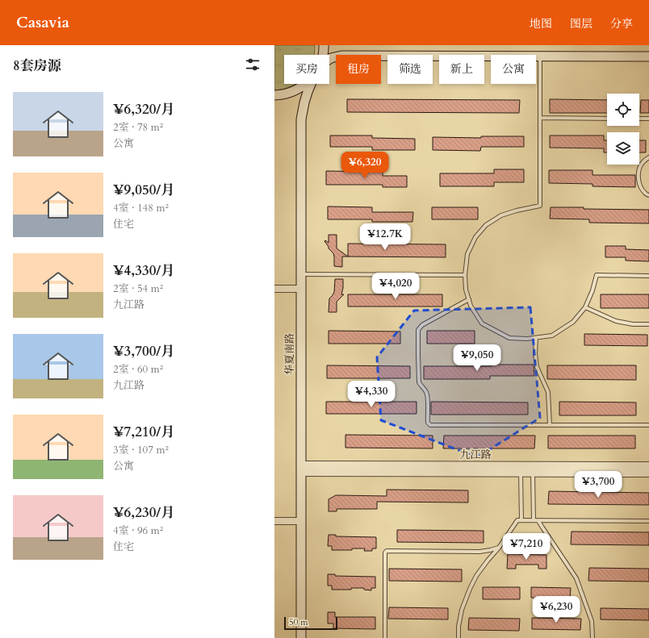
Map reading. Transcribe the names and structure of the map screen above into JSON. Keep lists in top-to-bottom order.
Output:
{
  "streets": {
    "main road": ["华夏南路"],
    "street": ["九江路"]
  },
  "crossings": [
    ["华夏南路", "九江路"]
  ],
  "scale_bar": "50 m",
  "page": {
    "header": "Casavia",
    "nav": ["地图", "图层", "分享"],
    "heading": "8套房源",
    "chip": [
      "买房",
      "租房",
      "筛选",
      "新上",
      "公寓"
    ],
    "list": [
      {
        "name": "¥6,320/月",
        "note": "2室 · 78 m² · 公寓"
      },
      {
        "name": "¥9,050/月",
        "note": "4室 · 148 m² · 住宅"
      },
      {
        "name": "¥4,330/月",
        "note": "2室 · 54 m² · 九江路"
      },
      {
        "name": "¥3,700/月",
        "note": "2室 · 60 m² · 九江路"
      },
      {
        "name": "¥7,210/月",
        "note": "3室 · 107 m² · 公寓"
      },
      {
        "name": "¥6,230/月",
        "note": "4室 · 96 m² · 住宅"
      }
    ],
    "price": [
      "¥6,320",
      "¥12.7K",
      "¥4,020",
      "¥9,050",
      "¥4,330",
      "¥3,700",
      "¥7,210",
      "¥6,230"
    ],
    "scale": "50 m"
  }
}
